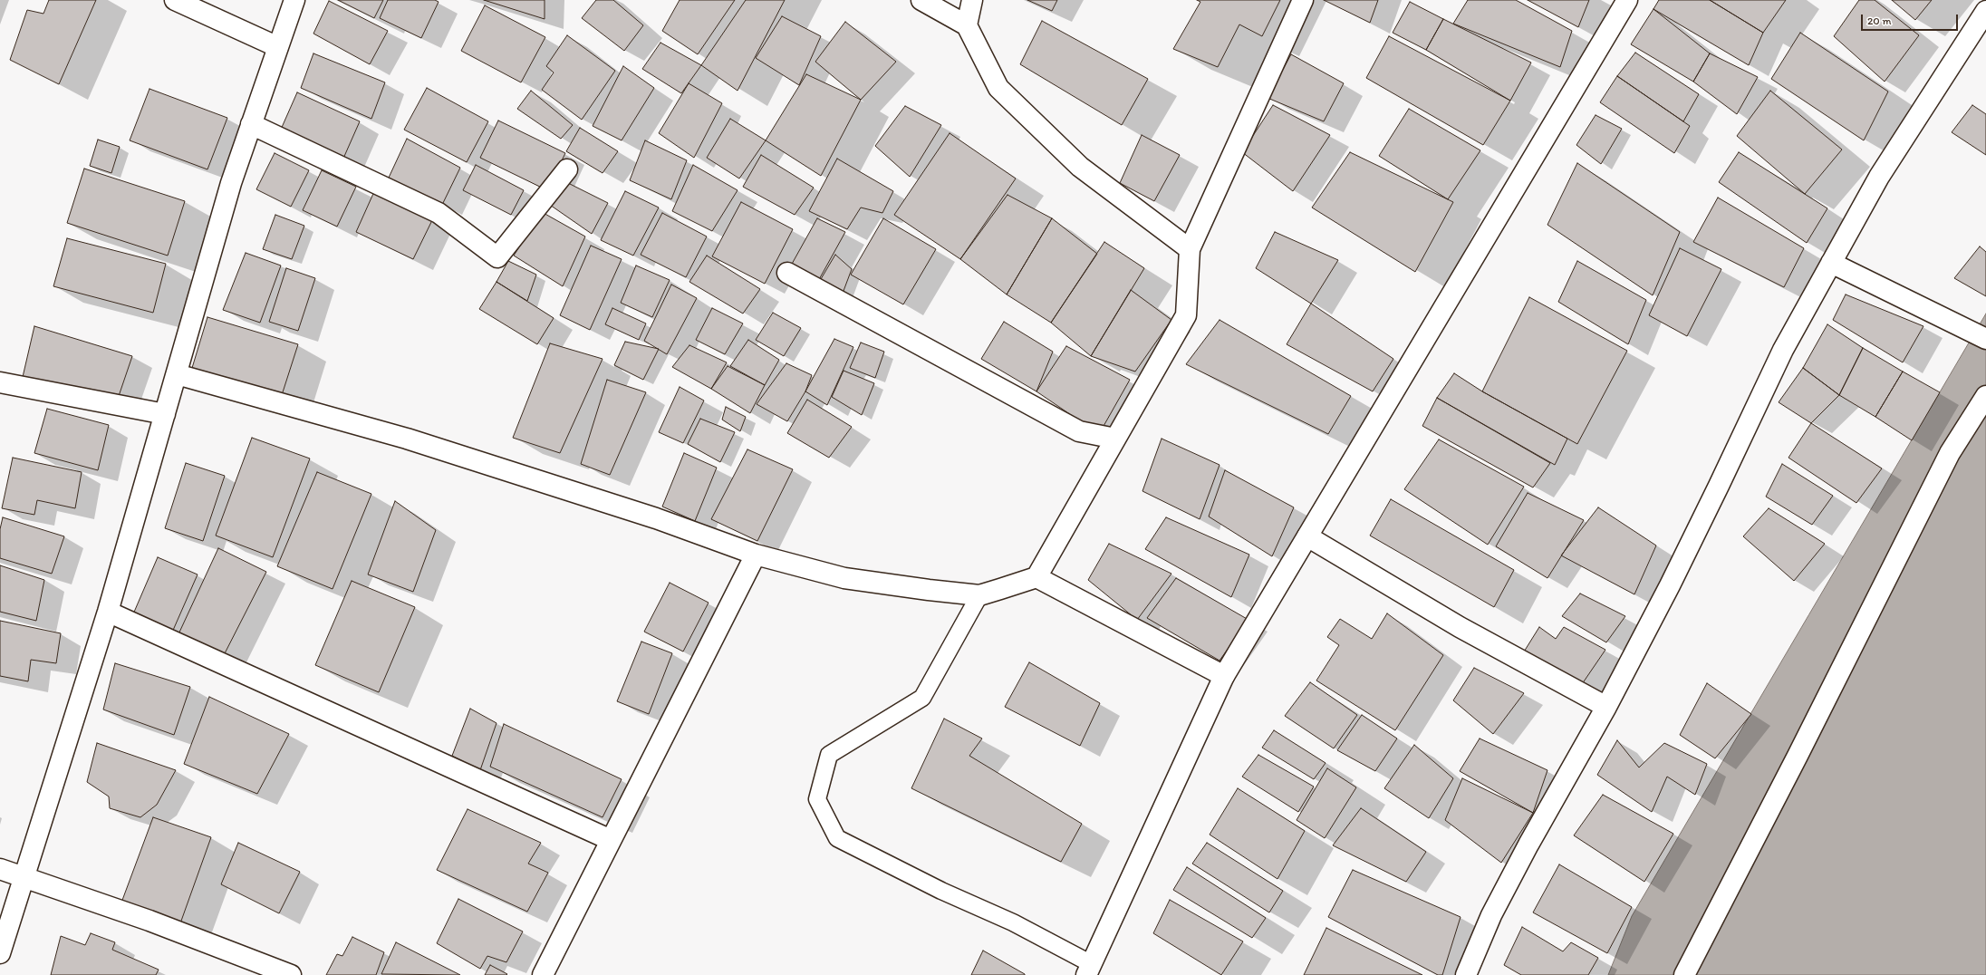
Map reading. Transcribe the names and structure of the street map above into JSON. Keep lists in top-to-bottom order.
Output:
{
  "scale_bar": "20 m"
}
